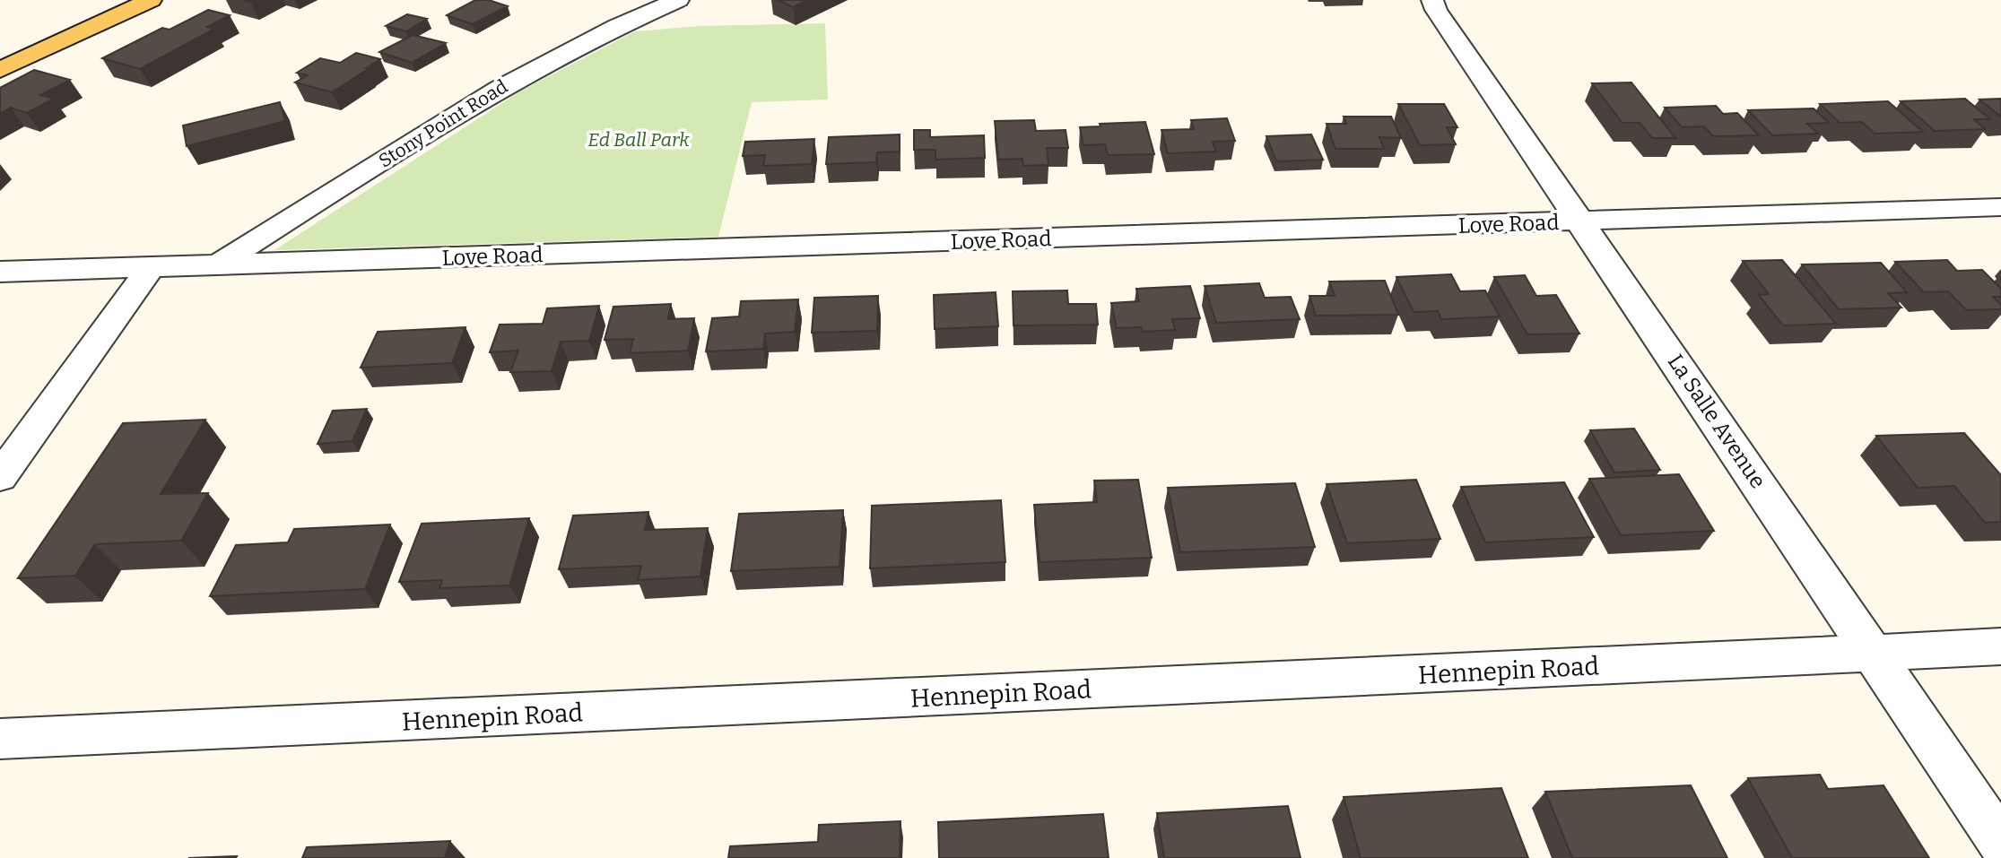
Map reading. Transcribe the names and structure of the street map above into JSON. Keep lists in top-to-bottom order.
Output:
{
  "streets": {
    "street": [
      "Stony Point Road",
      "Love Road",
      "La Salle Avenue",
      "Hennepin Road"
    ]
  },
  "crossings": [
    ["Stony Point Road", "Love Road"],
    ["Love Road", "La Salle Avenue"],
    ["La Salle Avenue", "Hennepin Road"]
  ],
  "parks": ["Ed Ball Park"]
}
